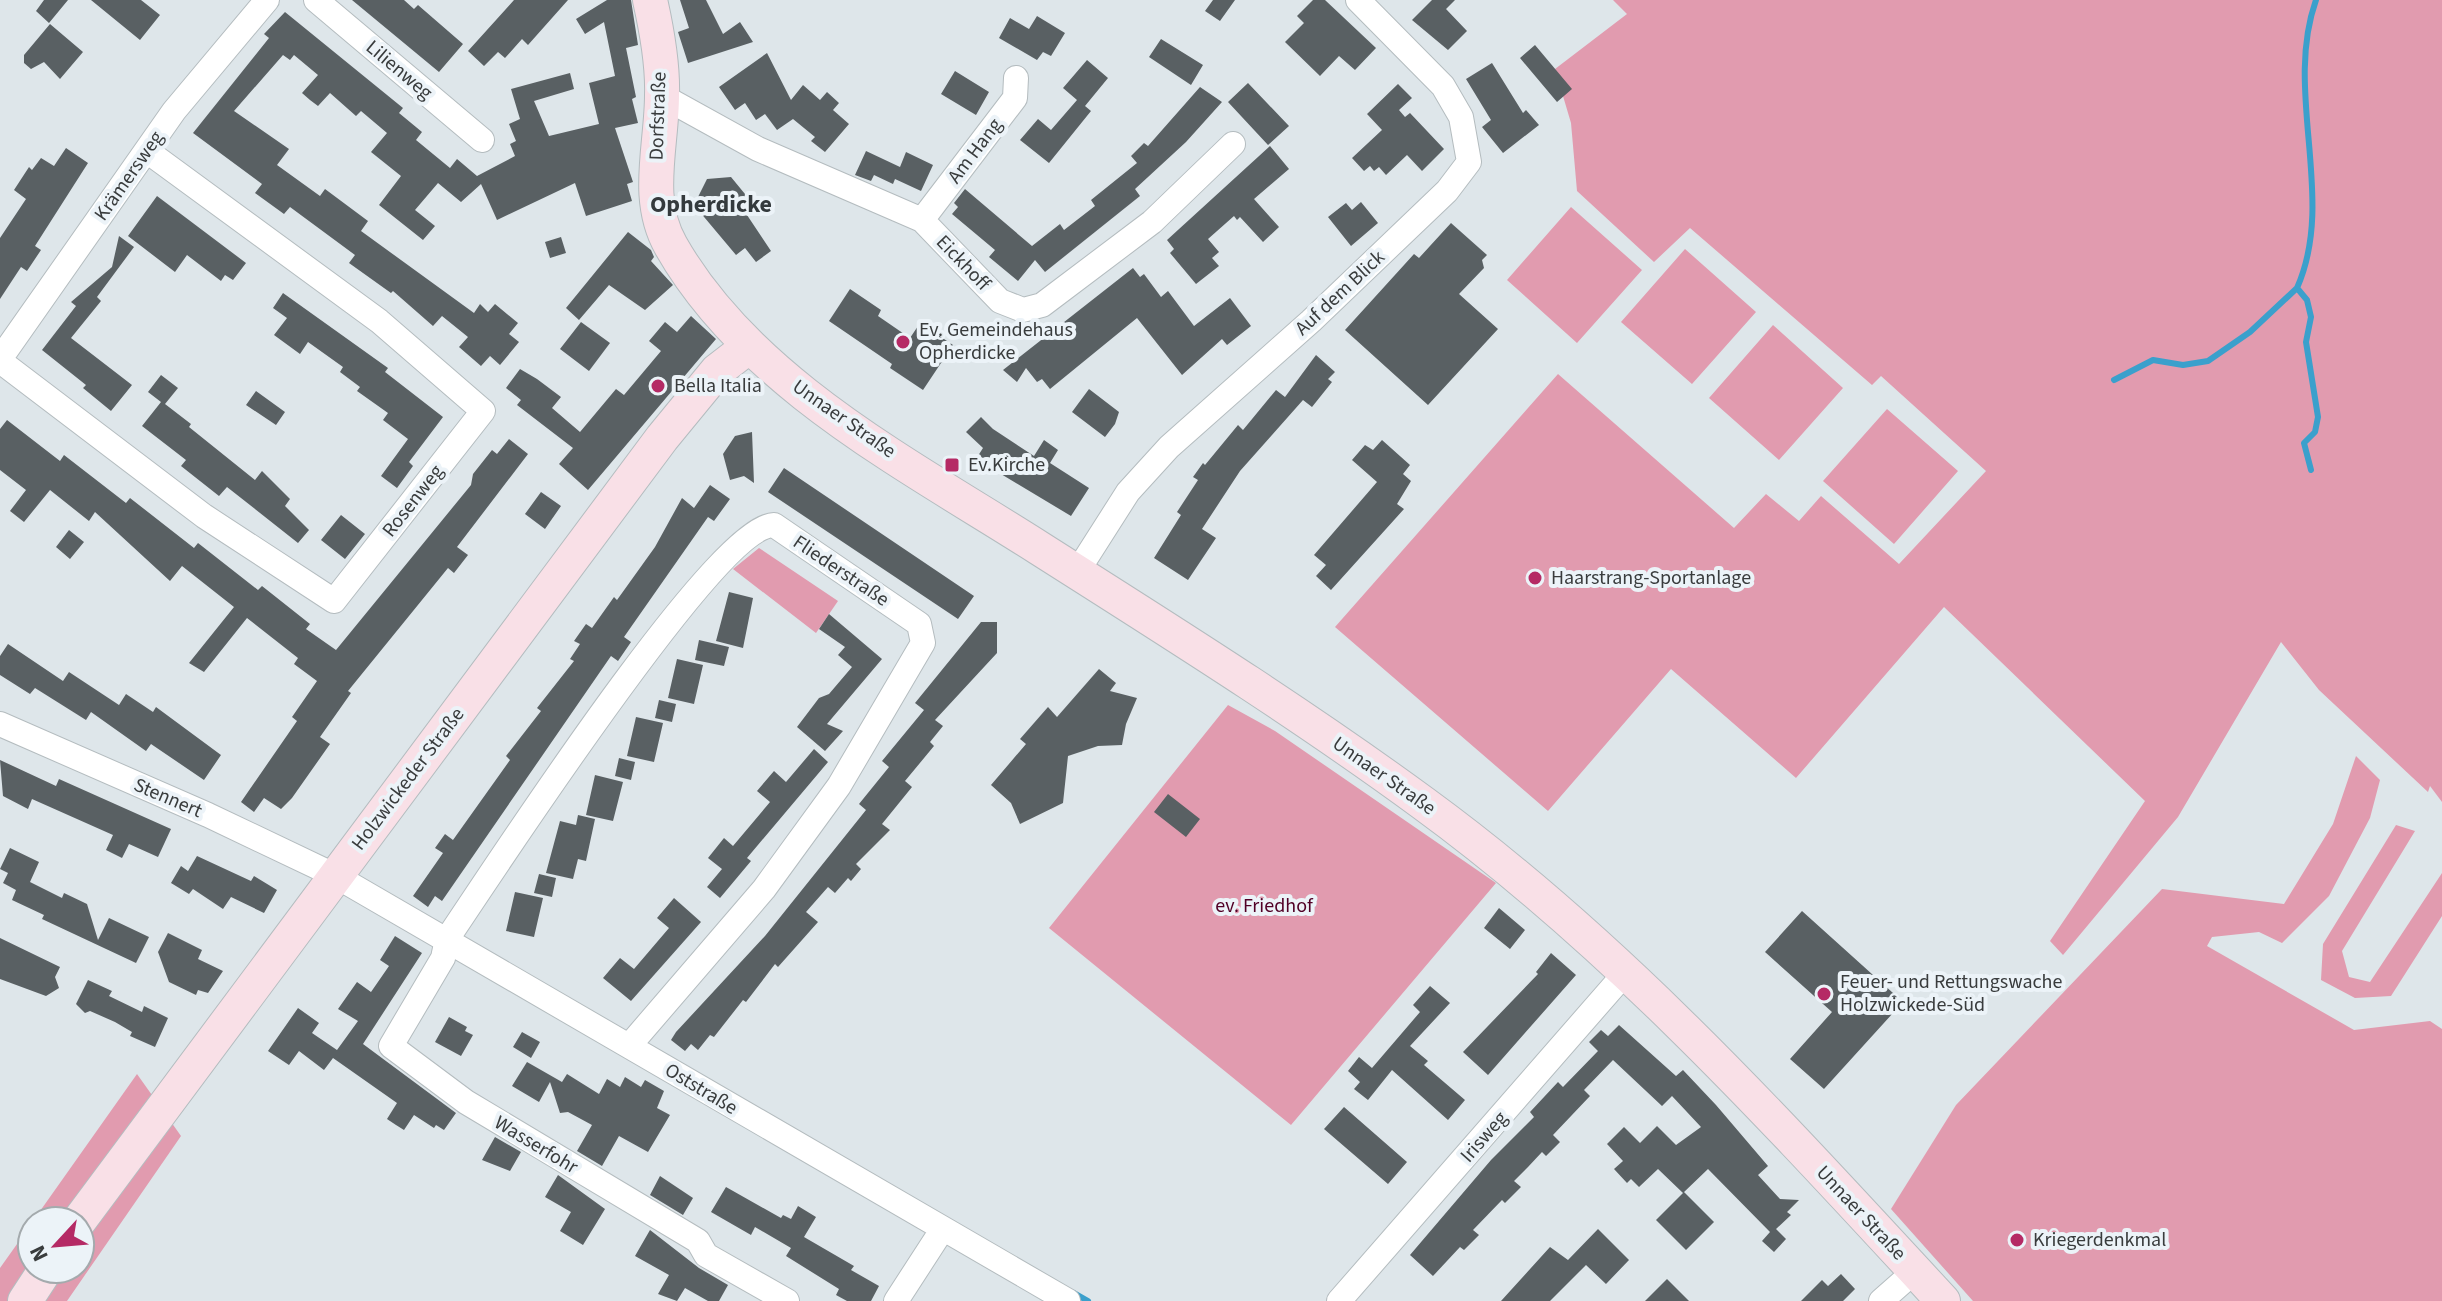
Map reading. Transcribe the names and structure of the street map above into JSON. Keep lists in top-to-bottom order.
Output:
{
  "streets": {
    "main road": ["Dorfstraße", "Unnaer Straße", "Holzwickeder Straße"],
    "street": [
      "Lilienweg",
      "Am Hang",
      "Krämersweg",
      "Eickhoff",
      "Auf dem Blick",
      "Rosenweg",
      "Fliederstraße",
      "Stennert",
      "Oststraße",
      "Irisweg",
      "Wasserfohr"
    ]
  },
  "crossings": [
    ["Dorfstraße", "Eickhoff"],
    ["Dorfstraße", "Unnaer Straße"],
    ["Dorfstraße", "Holzwickeder Straße"],
    ["Am Hang", "Eickhoff"],
    ["Krämersweg", "Rosenweg"],
    ["Auf dem Blick", "Unnaer Straße"],
    ["Unnaer Straße", "Holzwickeder Straße"],
    ["Unnaer Straße", "Irisweg"],
    ["Fliederstraße", "Oststraße"],
    ["Fliederstraße", "Wasserfohr"],
    ["Holzwickeder Straße", "Stennert"],
    ["Holzwickeder Straße", "Oststraße"],
    ["Stennert", "Oststraße"],
    ["Oststraße", "Wasserfohr"]
  ],
  "districts": ["Opherdicke"],
  "parks": ["ev. Friedhof"],
  "places": {
    "other": [
      "Ev. Gemeindehaus Opherdicke",
      "Bella Italia",
      "Haarstrang-Sportanlage",
      "Feuer- und Rettungswache Holzwickede-Süd",
      "Kriegerdenkmal"
    ],
    "transit": ["Ev.Kirche"]
  },
  "north": "bottom left"
}
